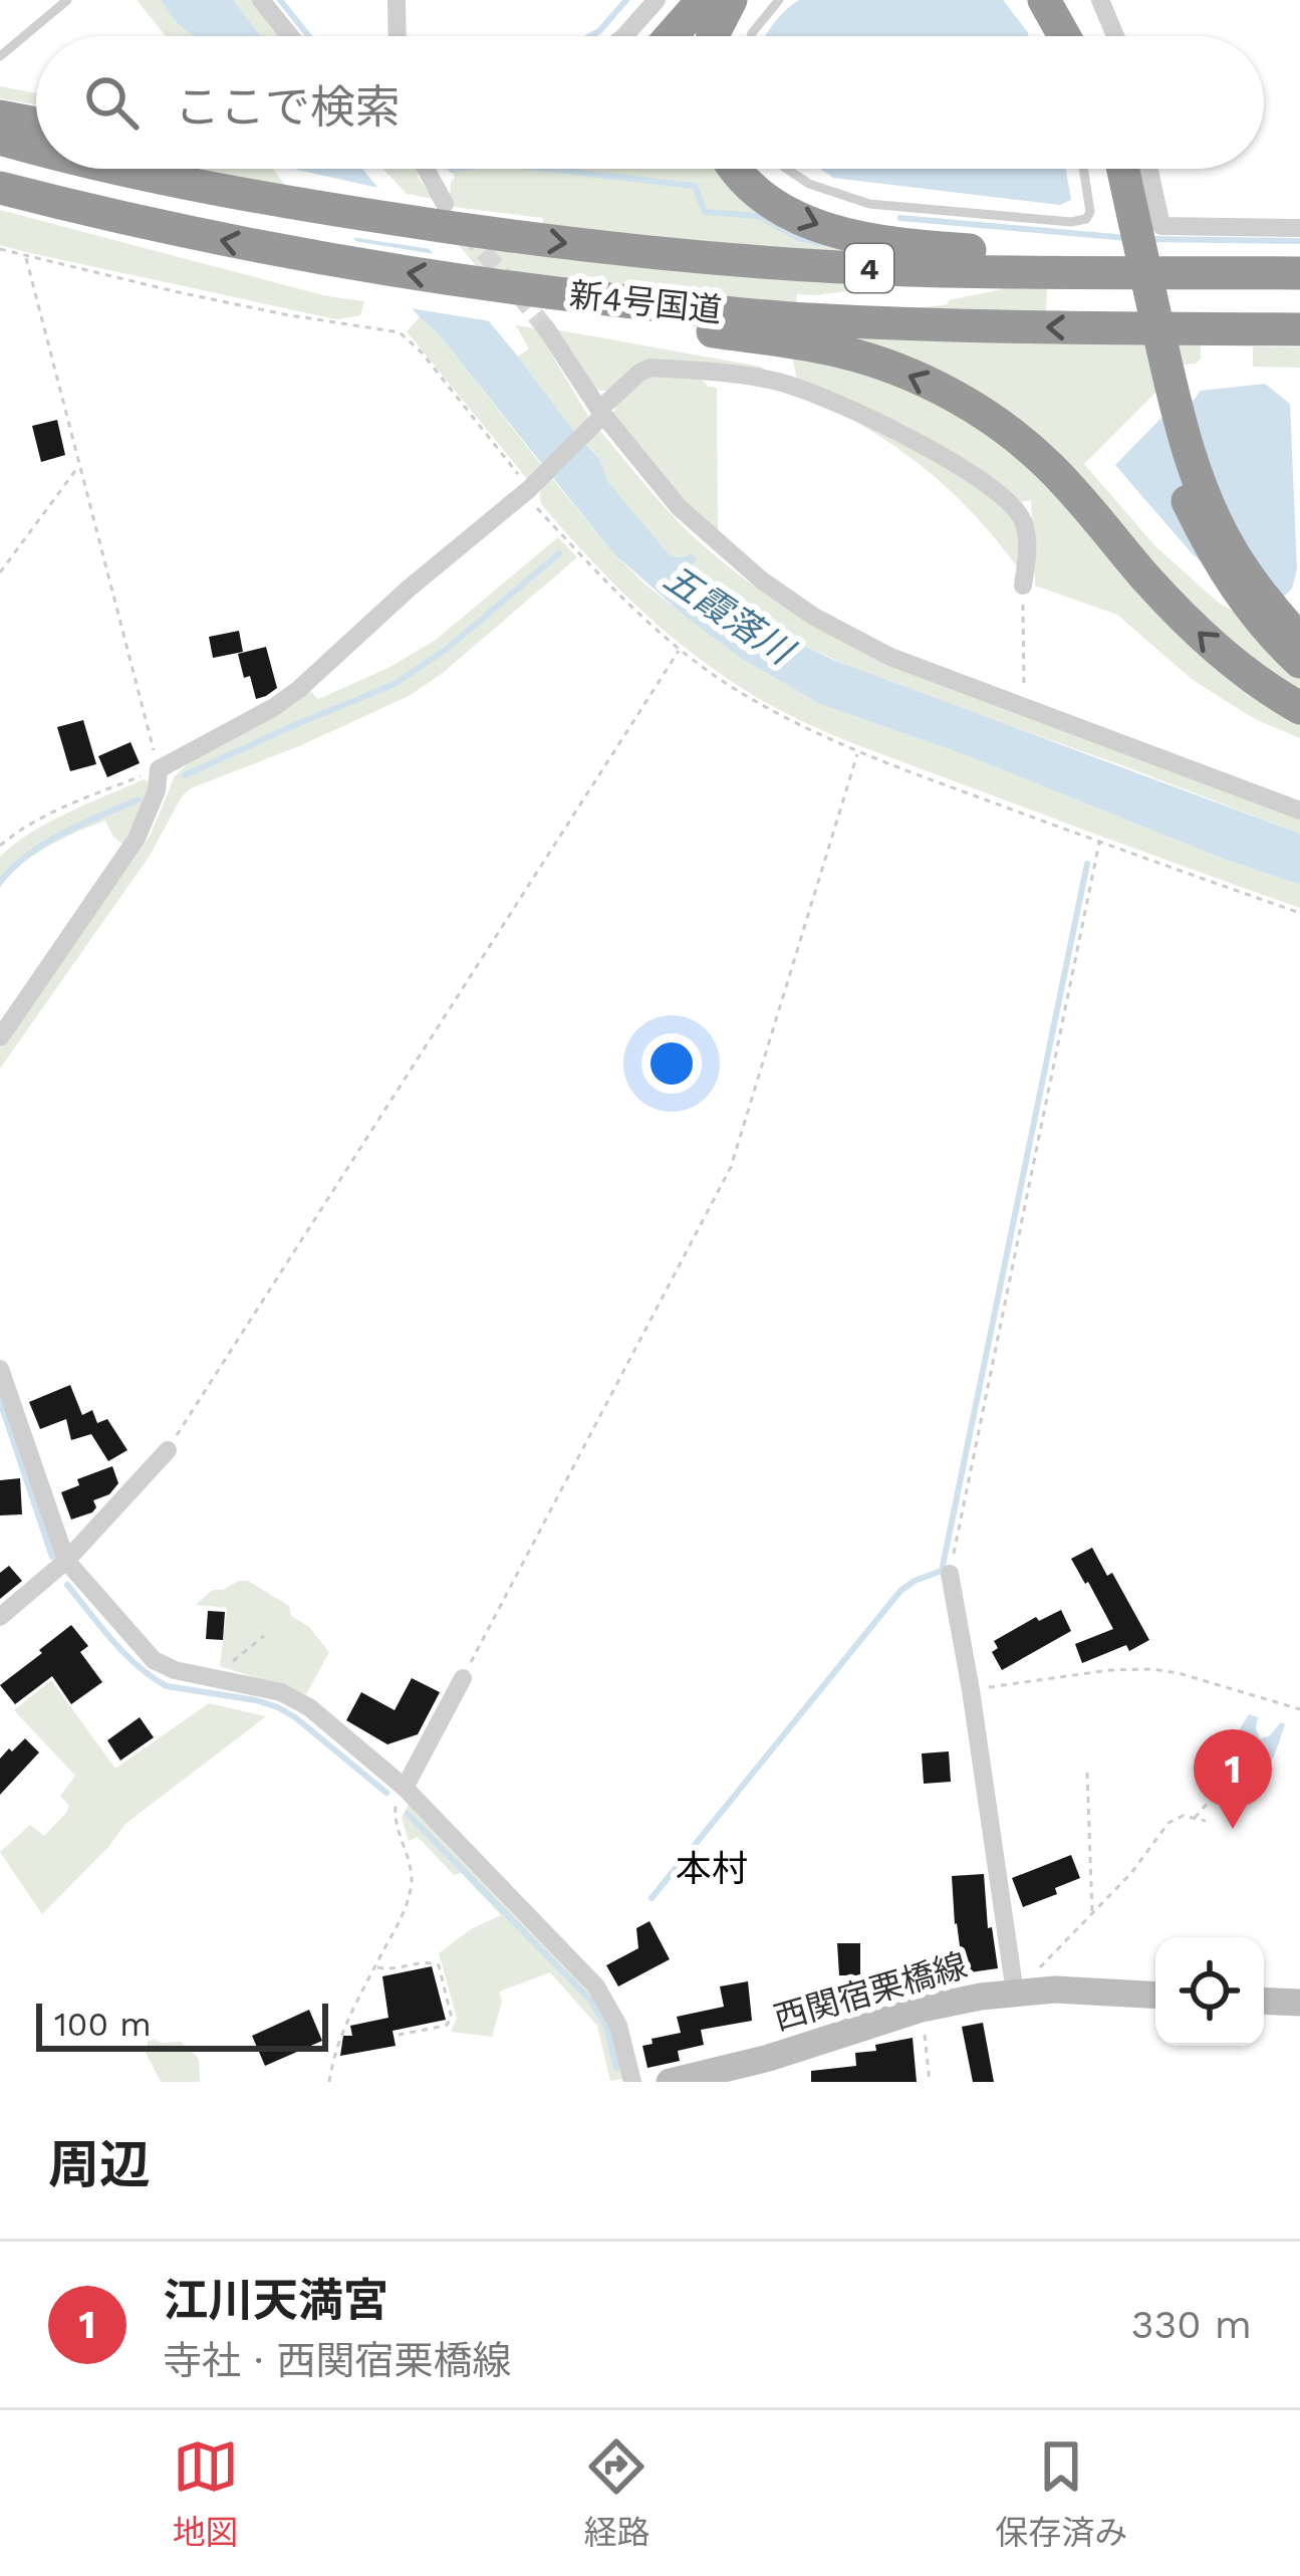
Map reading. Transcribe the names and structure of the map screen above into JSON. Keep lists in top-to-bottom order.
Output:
{
  "streets": {
    "highway": ["4", "新4号国道"],
    "main road": ["西関宿栗橋線"]
  },
  "districts": ["本村"],
  "water": ["五霞落川"],
  "scale_bar": "100 m",
  "page": {
    "search": "ここで検索",
    "pins": "1",
    "scale": "100 m",
    "heading": "周辺",
    "list": [
      {
        "mark": "1",
        "name": "江川天満宮",
        "note": "寺社 · 西関宿栗橋線",
        "value": "330 m"
      }
    ],
    "nav": ["地図", "経路", "保存済み"]
  }
}
